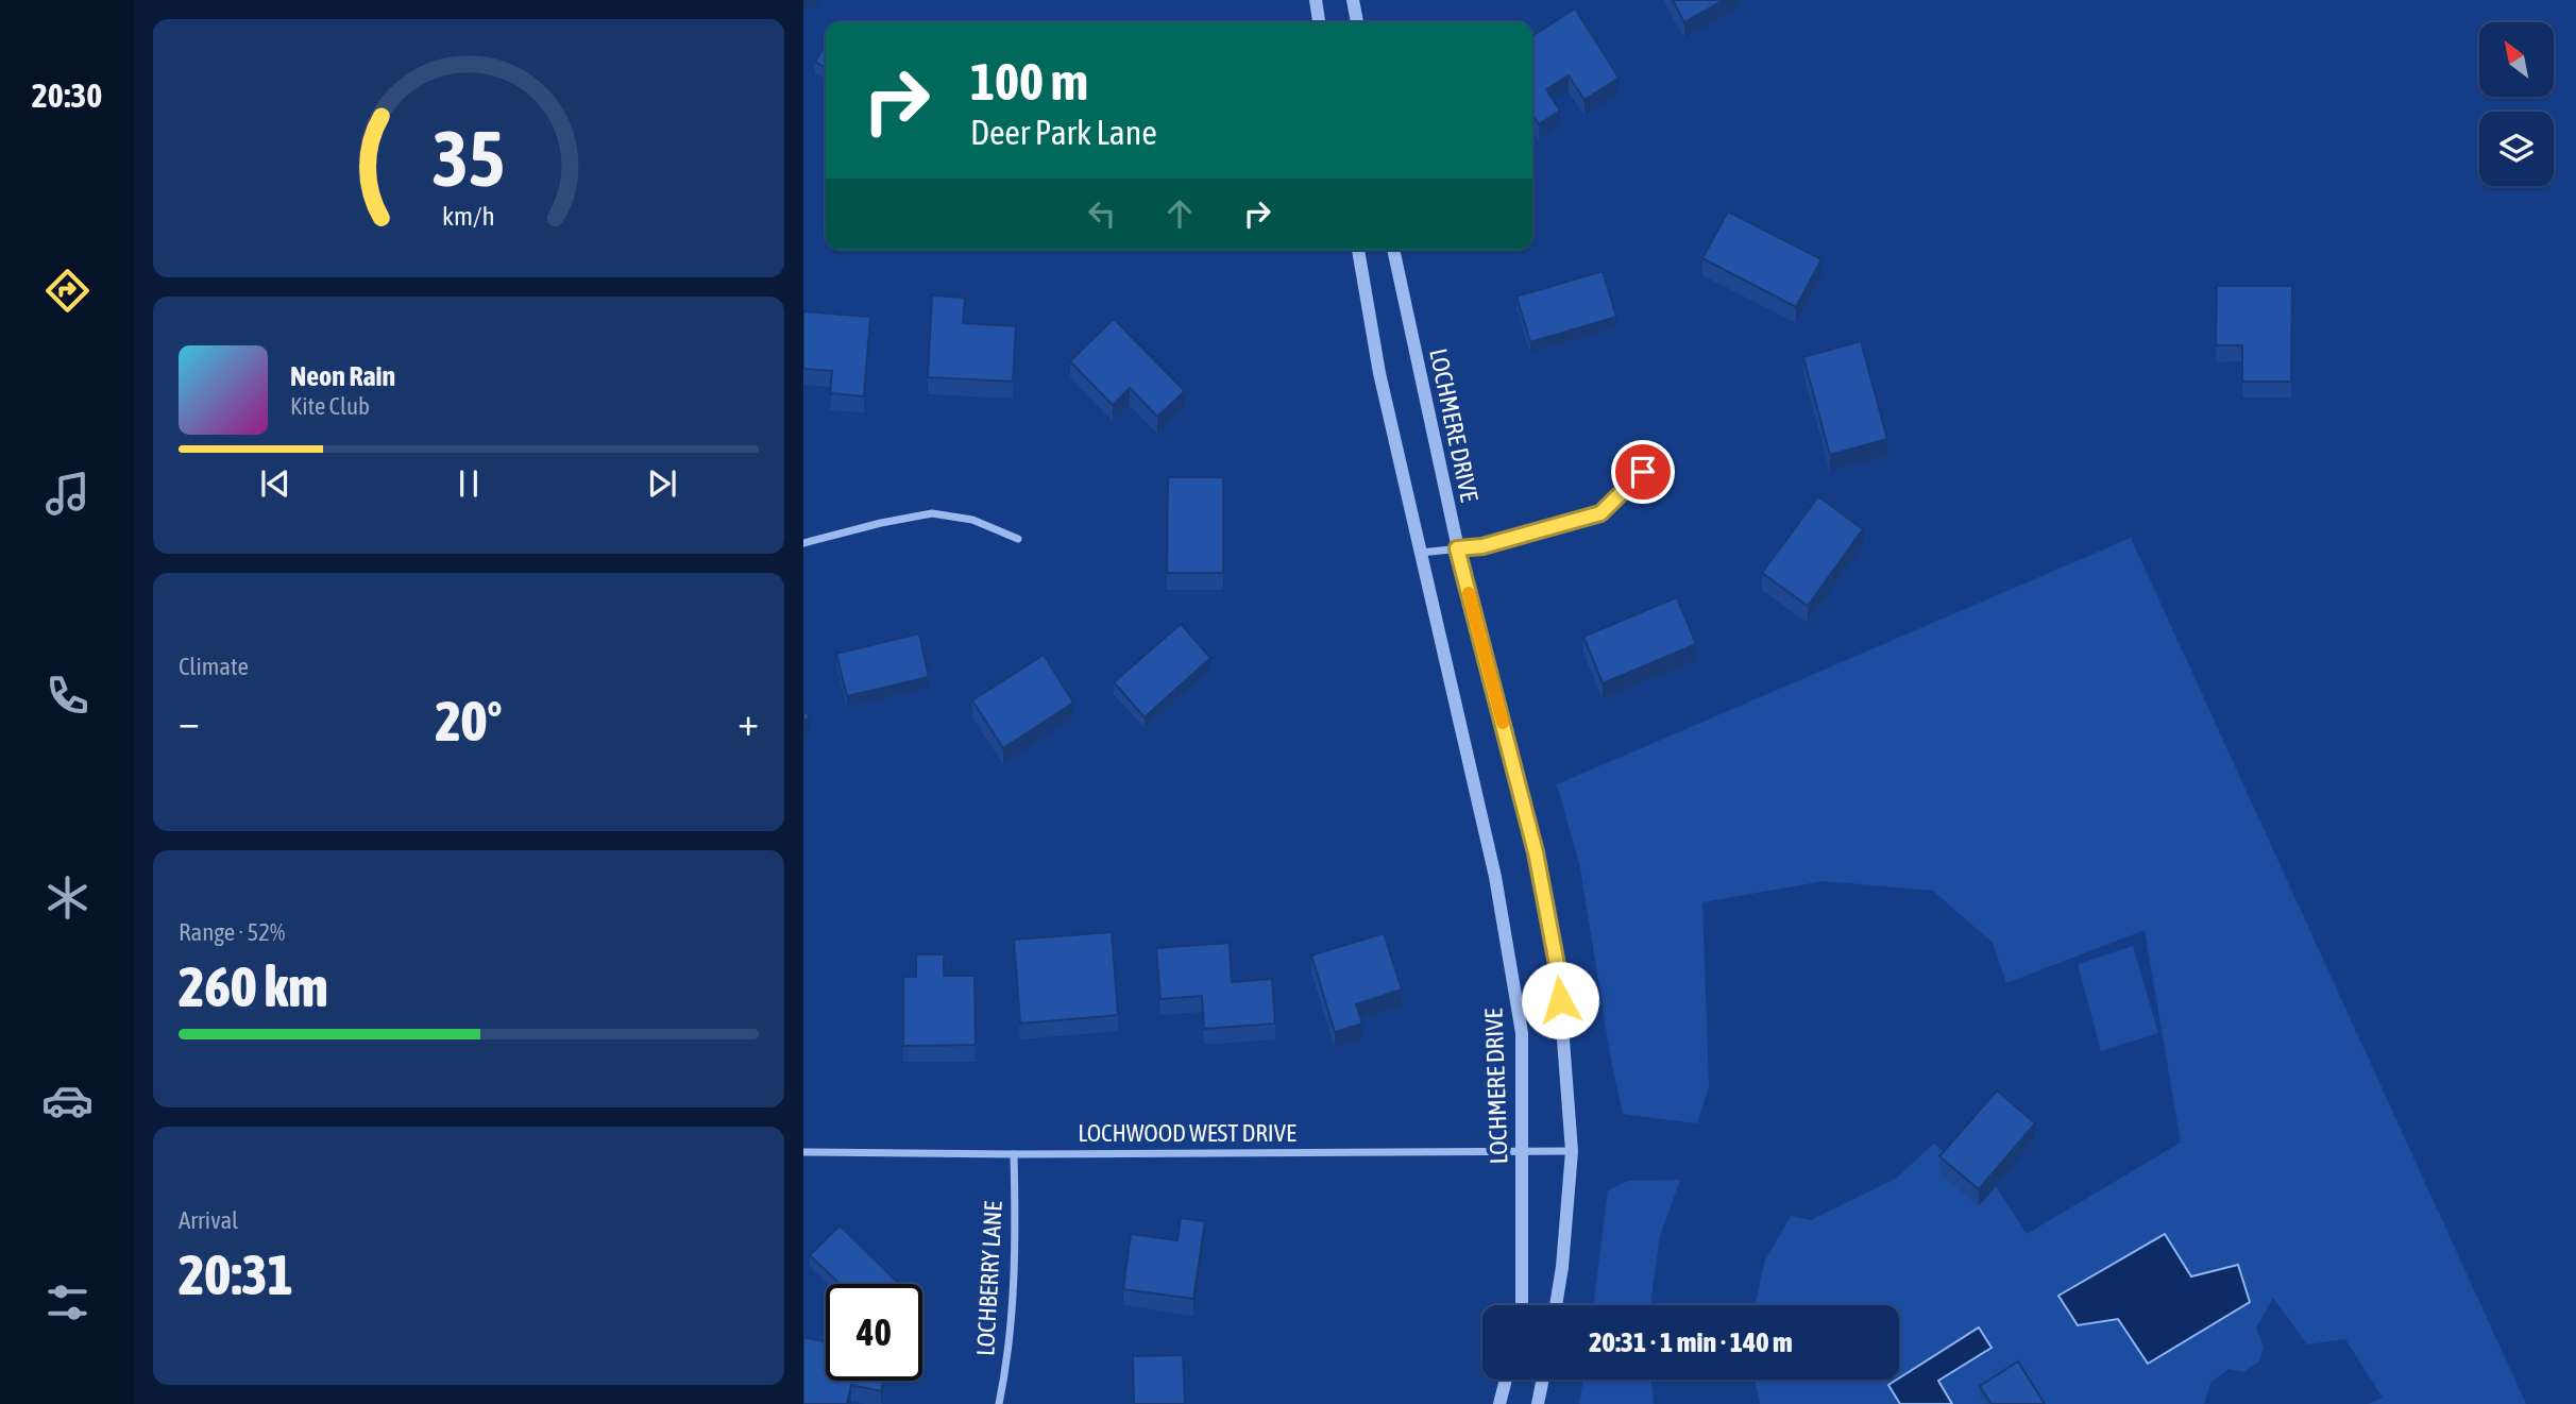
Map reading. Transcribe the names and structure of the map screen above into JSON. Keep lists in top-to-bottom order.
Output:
{
  "streets": {
    "street": ["LOCHMERE DRIVE", "LOCHWOOD WEST DRIVE", "LOCHBERRY LANE"]
  },
  "crossings": [
    ["LOCHMERE DRIVE", "LOCHWOOD WEST DRIVE"],
    ["LOCHWOOD WEST DRIVE", "LOCHBERRY LANE"]
  ],
  "north": "top left",
  "page": {
    "tabs": "20:30",
    "turn": ["100 m", "Deer Park Lane"],
    "song": ["Neon Rain", "Kite Club"],
    "tile": [
      "Climate",
      ["Range · 52%", "260 km"],
      ["Arrival", "20:31"]
    ],
    "heat": ["−", "20°", "+"],
    "limit": "40",
    "trip": "20:31 · 1 min · 140 m",
    "gauge": ["35", "km/h"]
  }
}
